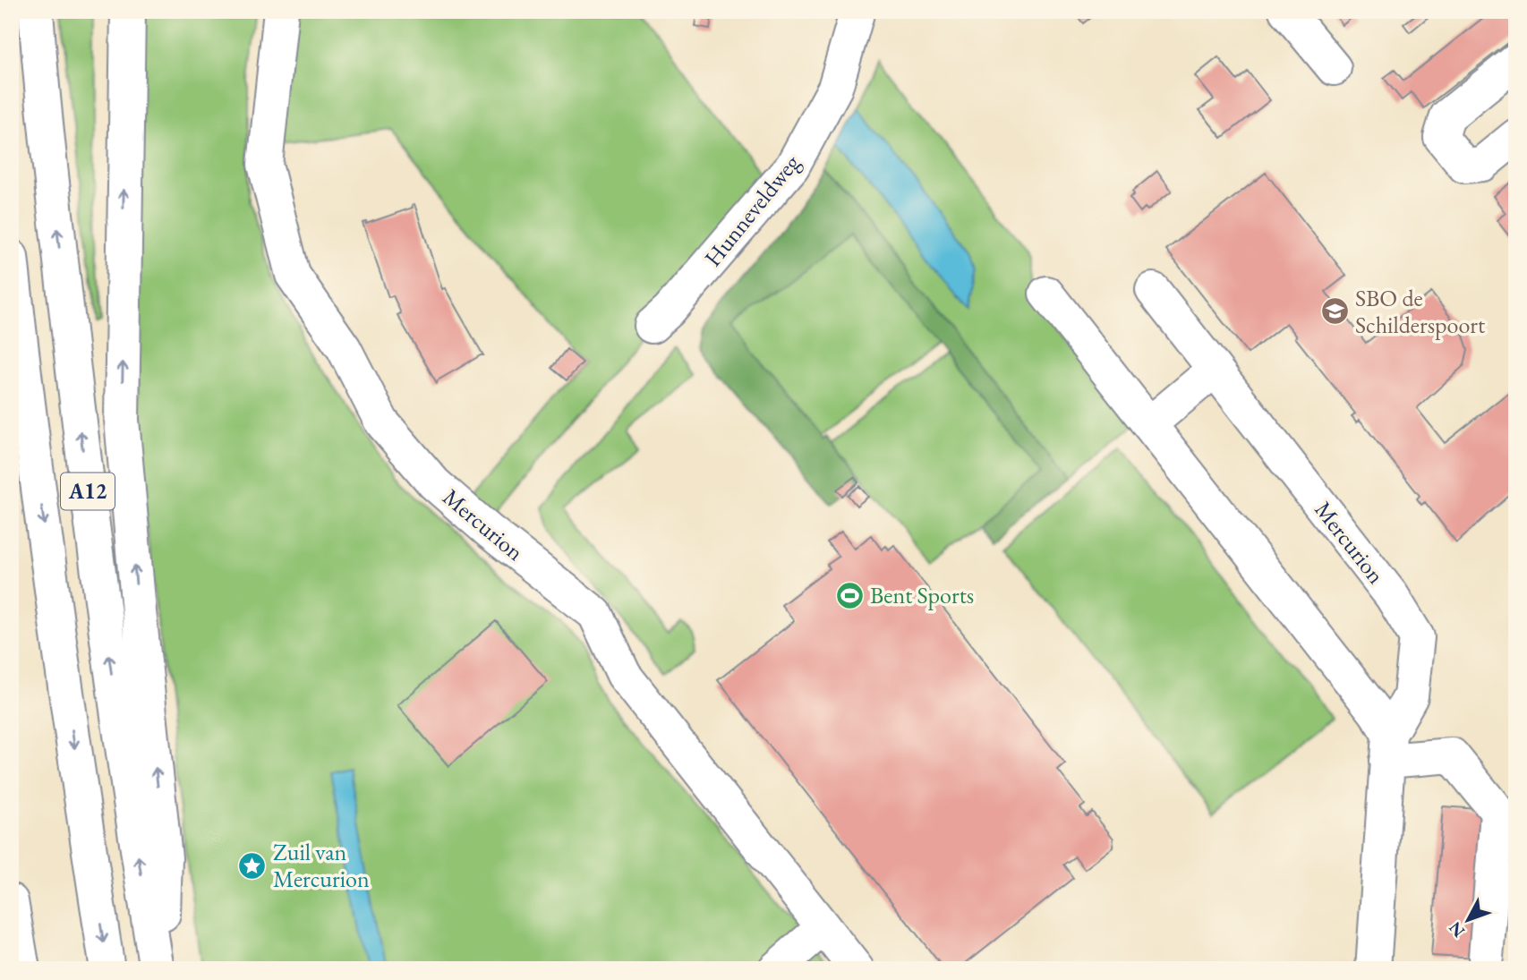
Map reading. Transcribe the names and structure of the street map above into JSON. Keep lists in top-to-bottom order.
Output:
{
  "streets": {
    "main road": ["Hunneveldweg", "A12", "Mercurion"]
  },
  "places": {
    "school or university": ["SBO de Schilderspoort"],
    "sports": ["Bent Sports"],
    "place": ["Zuil van Mercurion"]
  },
  "north": "bottom left"
}
